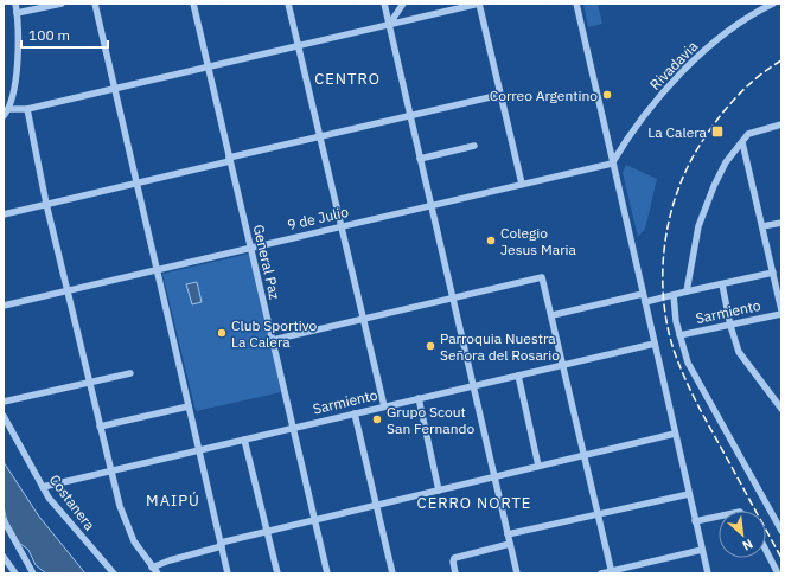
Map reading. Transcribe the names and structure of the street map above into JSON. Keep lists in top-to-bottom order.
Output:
{
  "streets": {
    "street": [
      "Rivadavia",
      "9 de Julio",
      "General Paz",
      "Sarmiento",
      "Costanera"
    ]
  },
  "crossings": [
    ["Rivadavia", "9 de Julio"],
    ["9 de Julio", "General Paz"],
    ["General Paz", "Sarmiento"],
    ["Sarmiento", "Costanera"]
  ],
  "districts": ["CENTRO", "MAIPÚ", "CERRO NORTE"],
  "places": {
    "other": [
      "Correo Argentino",
      "Colegio Jesus Maria",
      "Club Sportivo La Calera",
      "Parroquia Nuestra Señora del Rosario",
      "Grupo Scout San Fernando"
    ],
    "transit": ["La Calera"]
  },
  "scale_bar": "100 m",
  "north": "bottom right"
}
